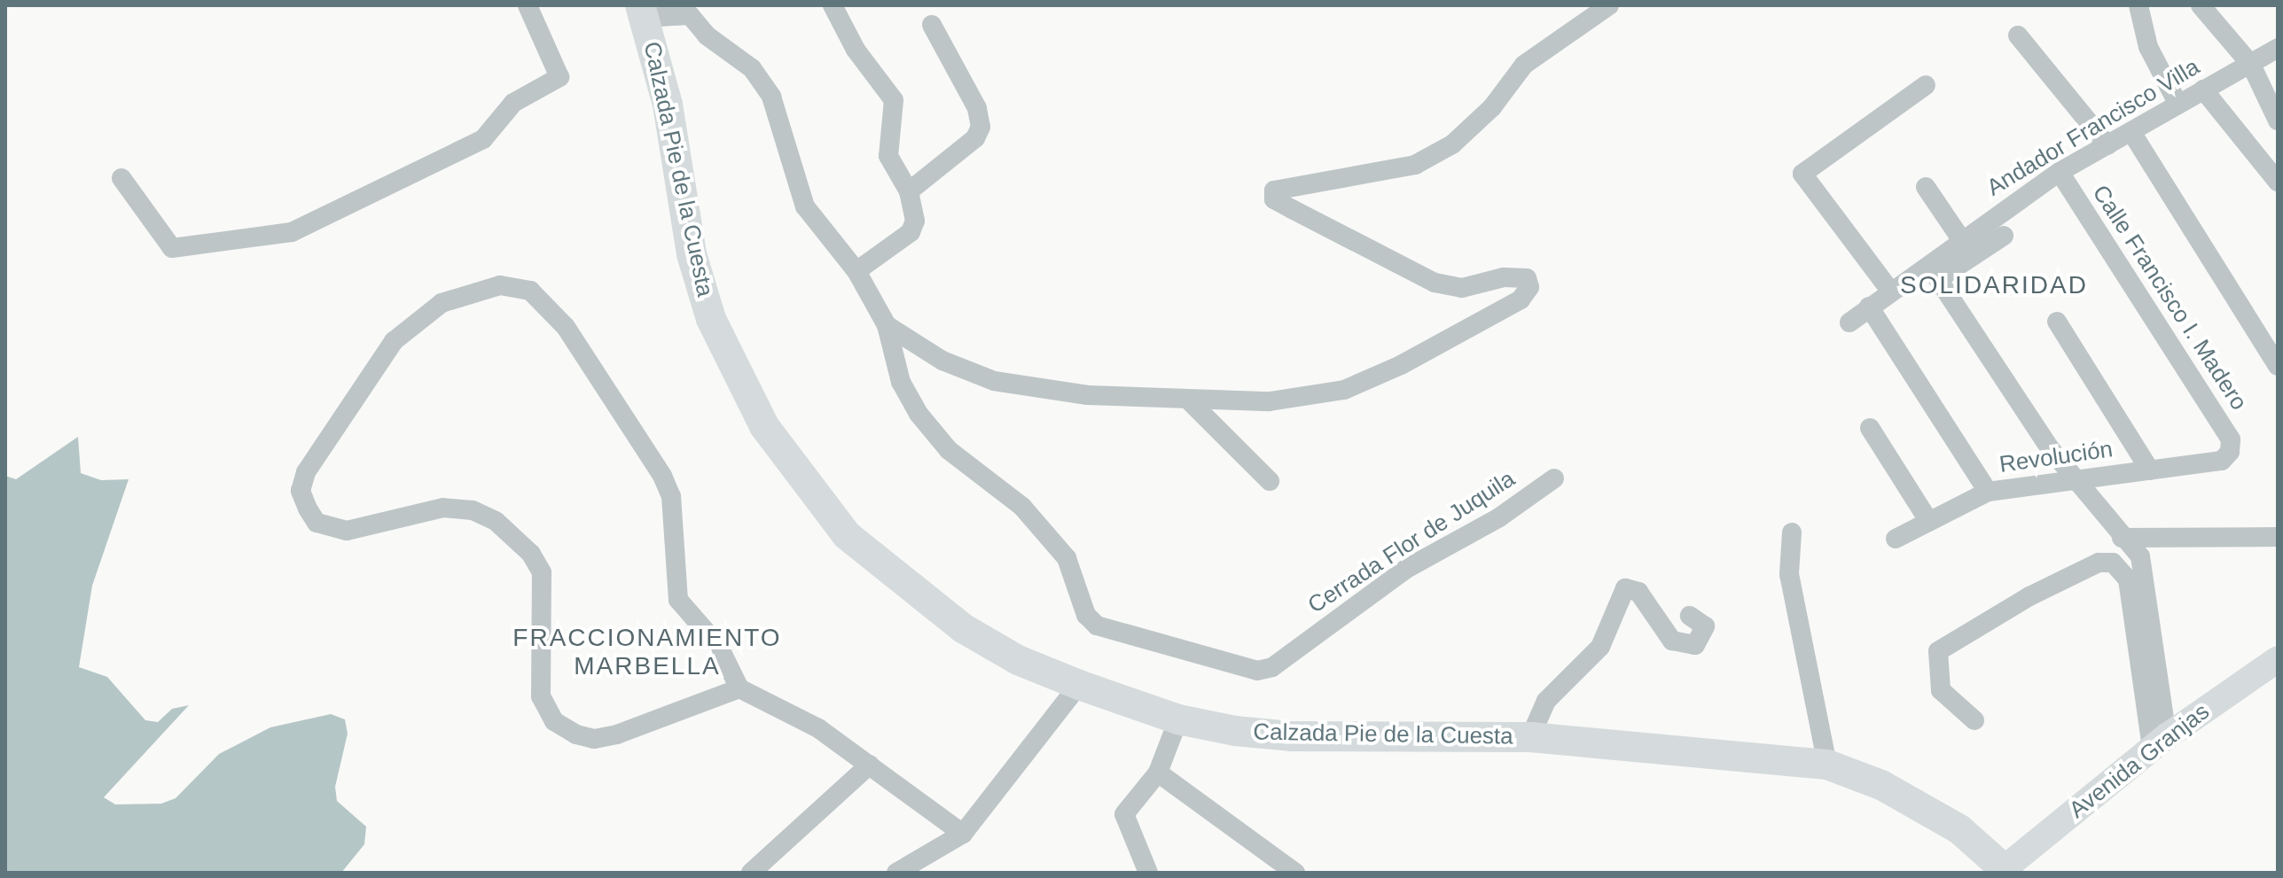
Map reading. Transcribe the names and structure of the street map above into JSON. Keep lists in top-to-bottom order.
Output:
{
  "streets": {
    "main road": ["Calzada Pie de la Cuesta", "Avenida Granjas"],
    "street": [
      "Andador Francisco Villa",
      "Calle Francisco I. Madero",
      "Revolución",
      "Cerrada Flor de Juquila"
    ]
  },
  "crossings": [
    ["Andador Francisco Villa", "Calle Francisco I. Madero"],
    ["Calzada Pie de la Cuesta", "Avenida Granjas"],
    ["Calle Francisco I. Madero", "Revolución"]
  ],
  "districts": ["SOLIDARIDAD", "FRACCIONAMIENTO MARBELLA"]
}
